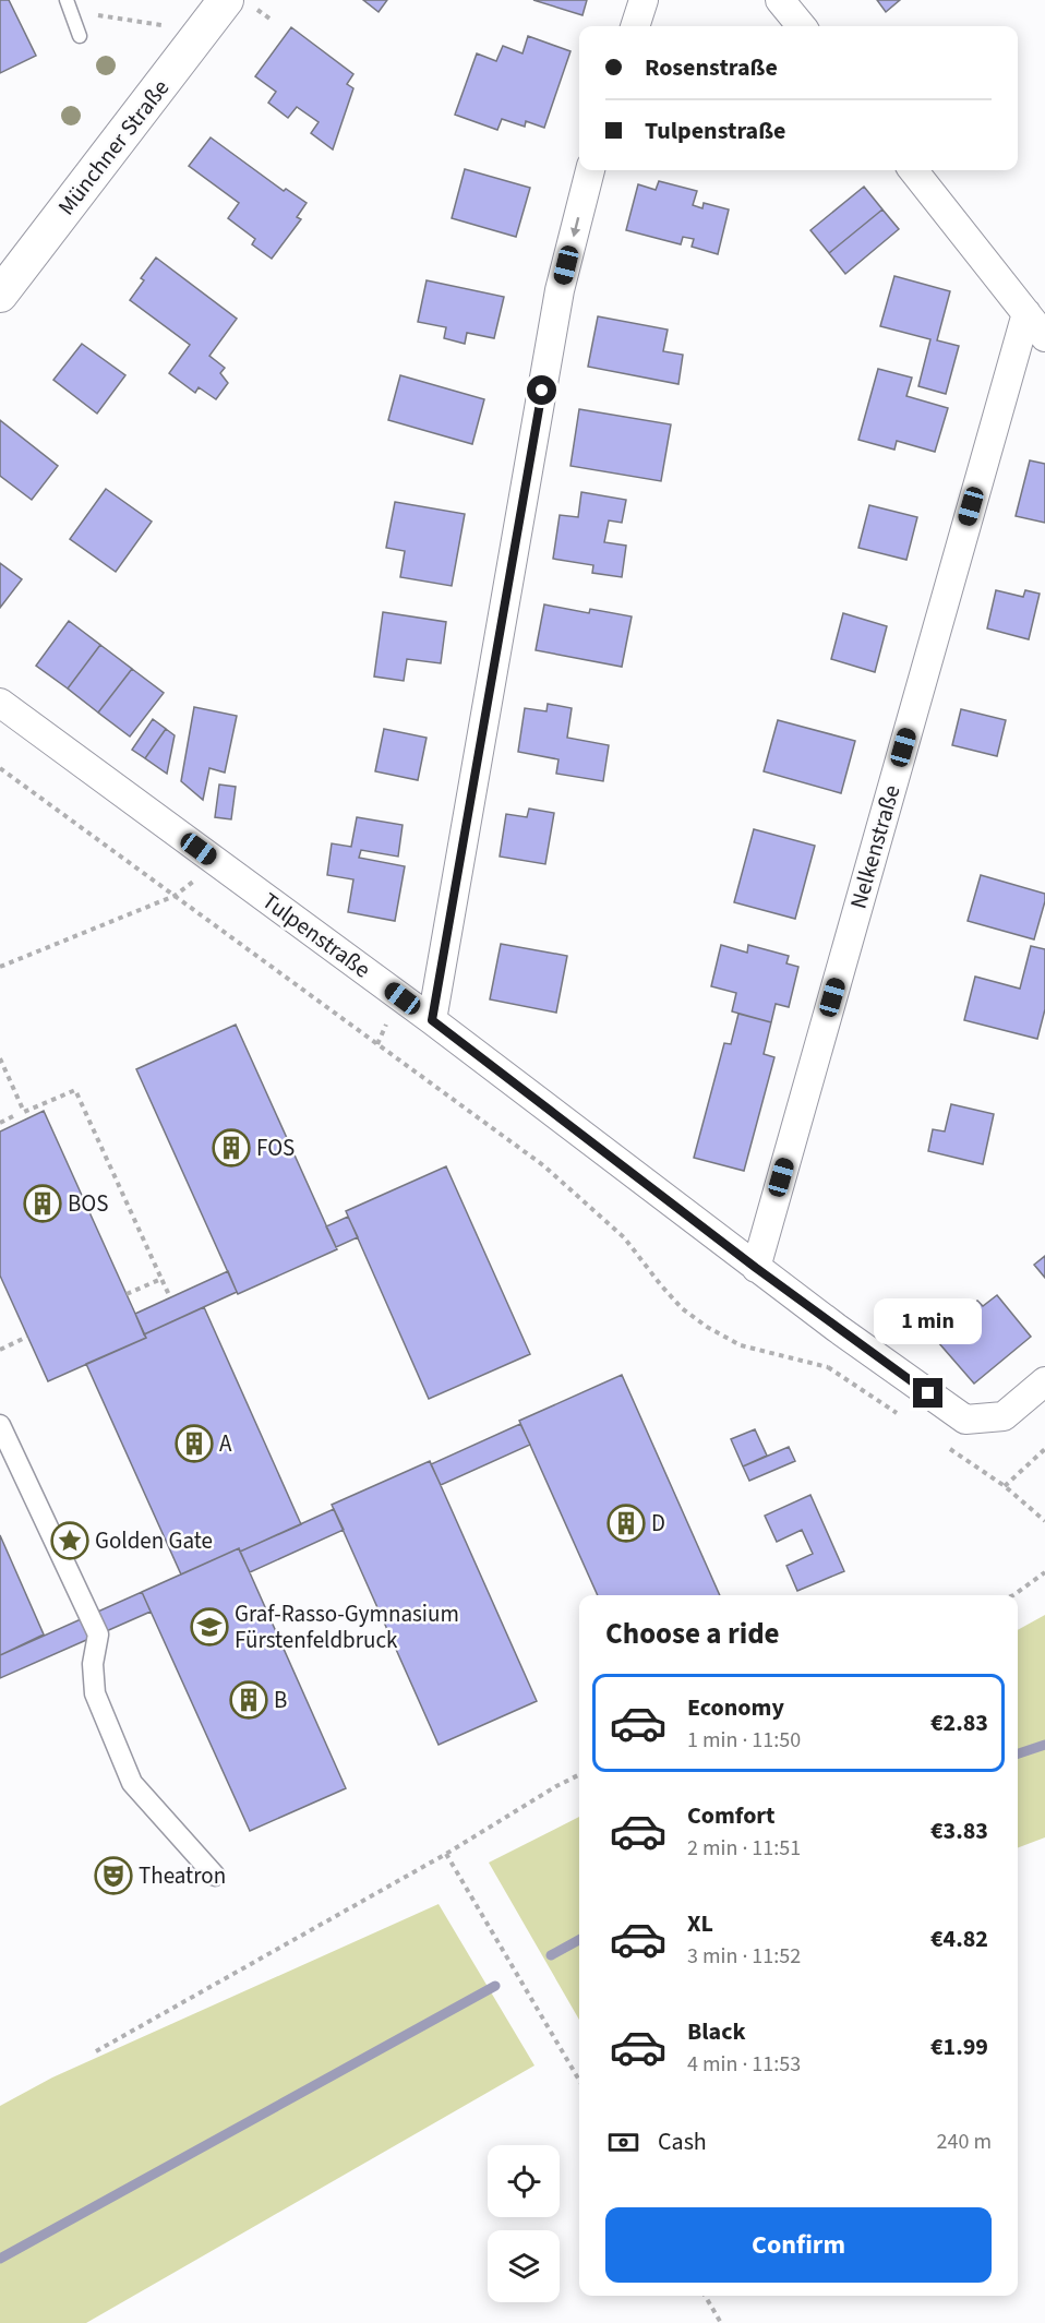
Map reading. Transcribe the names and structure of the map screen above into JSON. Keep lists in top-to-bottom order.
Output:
{
  "streets": {
    "street": ["Münchner Straße", "Nelkenstraße", "Tulpenstraße"]
  },
  "crossings": [
    ["Nelkenstraße", "Tulpenstraße"]
  ],
  "places": {
    "building": [
      "FOS",
      "BOS",
      "A",
      "D",
      "B"
    ],
    "place": ["Golden Gate"],
    "school or university": ["Graf-Rasso-Gymnasium Fürstenfeldbruck"],
    "theatre": ["Theatron"]
  },
  "page": {
    "banner": ["Rosenstraße", "Tulpenstraße"],
    "bubble": "1 min",
    "heading": "Choose a ride",
    "list": [
      {
        "name": "Economy",
        "note": "1 min · 11:50",
        "value": "€2.83"
      },
      {
        "name": "Comfort",
        "note": "2 min · 11:51",
        "value": "€3.83"
      },
      {
        "name": "XL",
        "note": "3 min · 11:52",
        "value": "€4.82"
      },
      {
        "name": "Black",
        "note": "4 min · 11:53",
        "value": "€1.99"
      }
    ],
    "pay": ["Cash", "240 m"],
    "buttons": "Confirm"
  }
}
